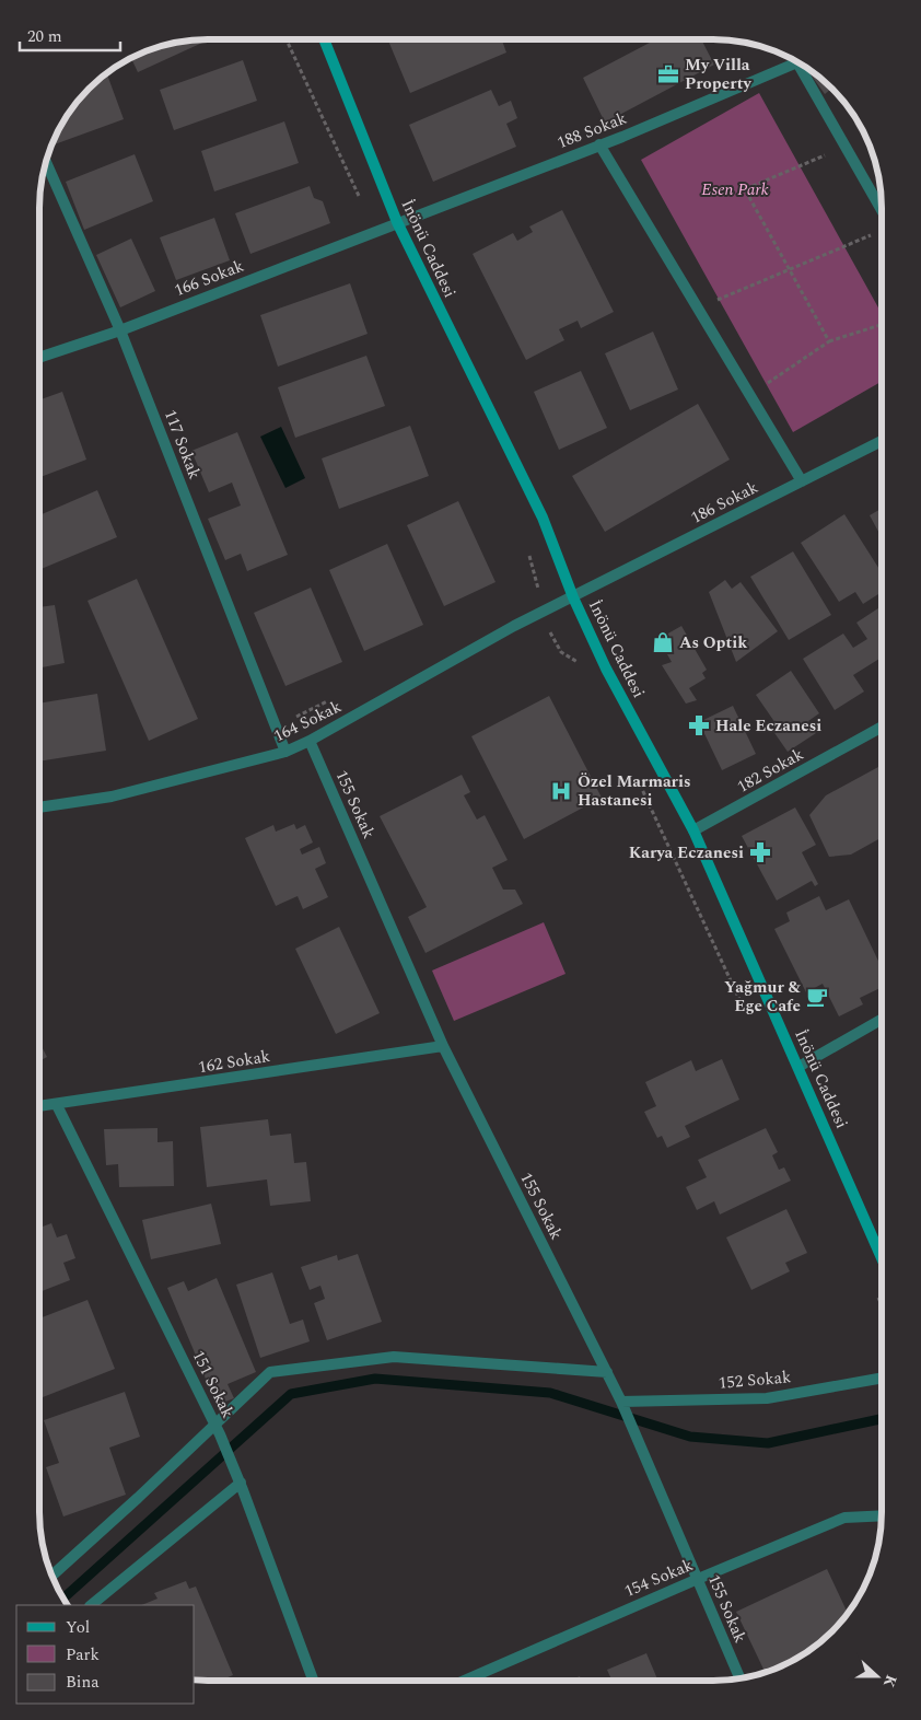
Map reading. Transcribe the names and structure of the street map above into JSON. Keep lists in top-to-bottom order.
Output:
{
  "streets": {
    "street": [
      "188 Sokak",
      "İnönü Caddesi",
      "166 Sokak",
      "117 Sokak",
      "186 Sokak",
      "164 Sokak",
      "182 Sokak",
      "155 Sokak",
      "162 Sokak",
      "152 Sokak",
      "151 Sokak",
      "154 Sokak"
    ]
  },
  "crossings": [
    ["188 Sokak", "İnönü Caddesi"],
    ["188 Sokak", "166 Sokak"],
    ["İnönü Caddesi", "166 Sokak"],
    ["İnönü Caddesi", "186 Sokak"],
    ["İnönü Caddesi", "164 Sokak"],
    ["İnönü Caddesi", "182 Sokak"],
    ["166 Sokak", "117 Sokak"],
    ["117 Sokak", "164 Sokak"],
    ["186 Sokak", "164 Sokak"],
    ["164 Sokak", "155 Sokak"],
    ["155 Sokak", "162 Sokak"],
    ["155 Sokak", "152 Sokak"],
    ["155 Sokak", "154 Sokak"],
    ["162 Sokak", "151 Sokak"]
  ],
  "parks": ["Esen Park"],
  "places": {
    "office": ["My Villa Property"],
    "shop": ["As Optik"],
    "pharmacy": ["Hale Eczanesi", "Karya Eczanesi"],
    "hospital": ["Özel Marmaris Hastanesi"],
    "cafe": ["Yağmur & Ege Cafe"]
  },
  "legend": ["Yol", "Park", "Bina"],
  "scale_bar": "20 m",
  "north": "right"
}
